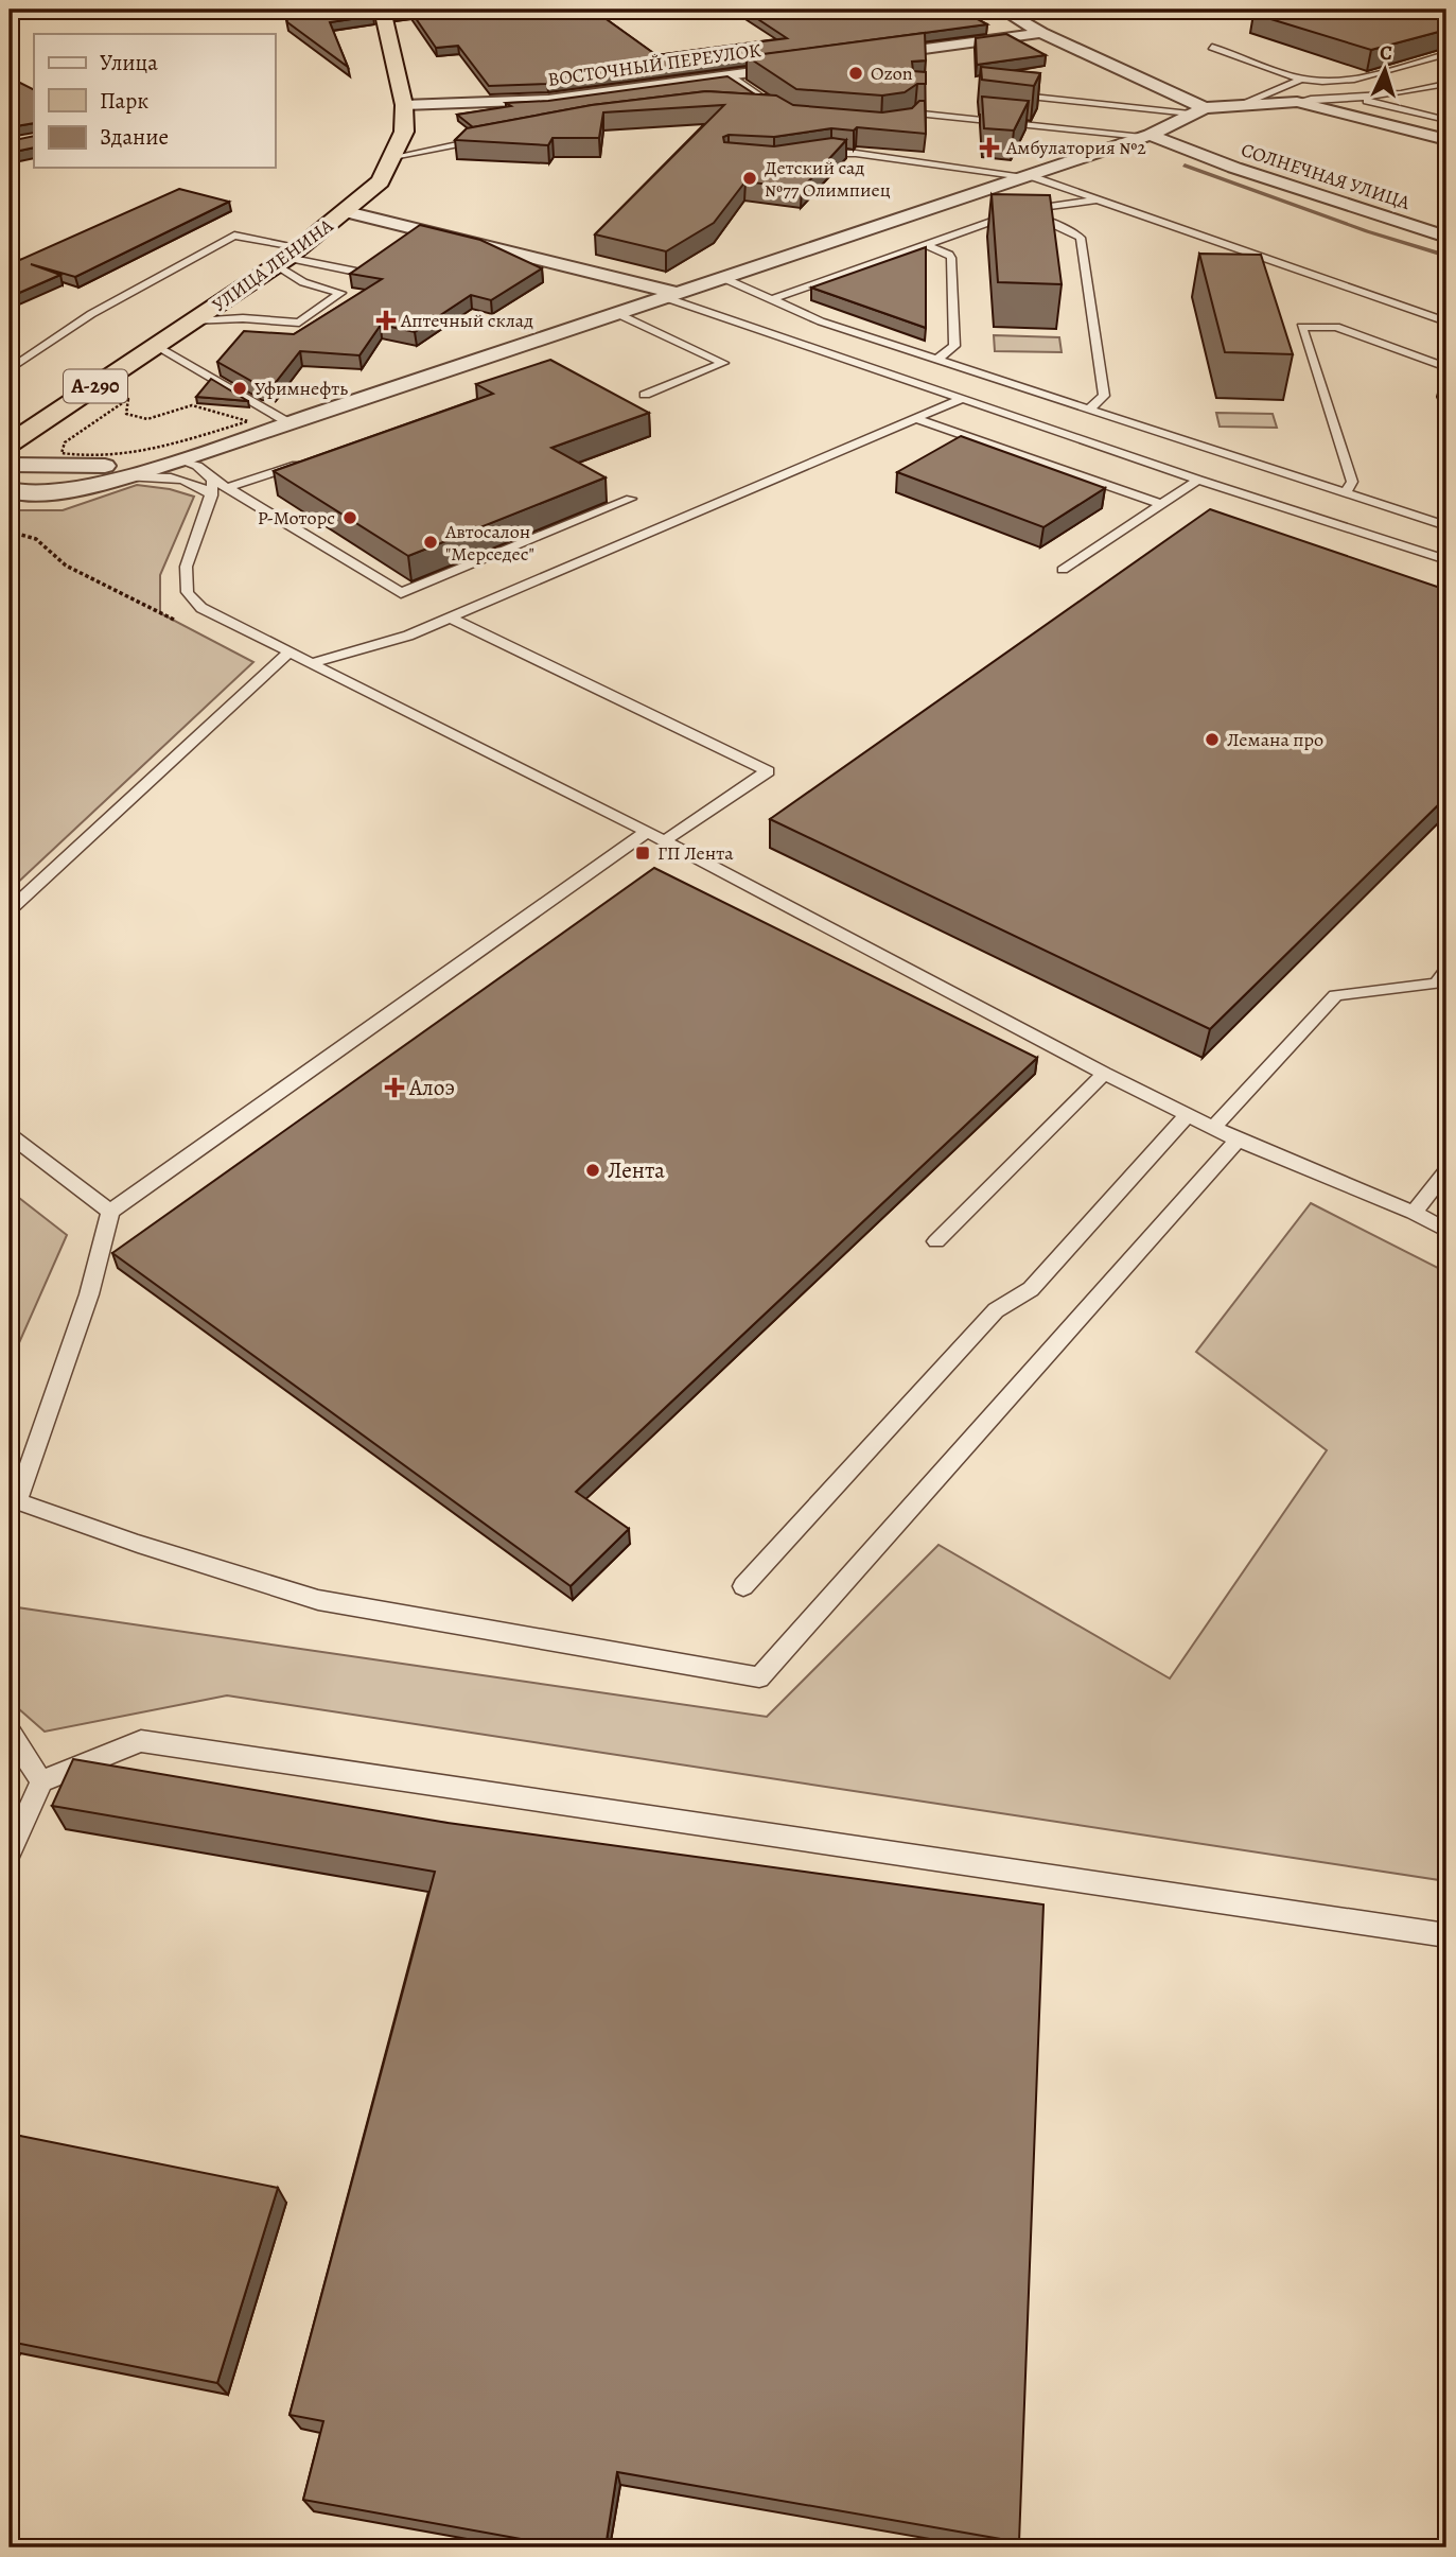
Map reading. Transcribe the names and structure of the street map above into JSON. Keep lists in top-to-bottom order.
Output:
{
  "streets": {
    "highway": ["УЛИЦА ЛЕНИНА", "А-290"],
    "street": ["ВОСТОЧНЫЙ ПЕРЕУЛОК", "СОЛНЕЧНАЯ УЛИЦА"]
  },
  "crossings": [
    ["ВОСТОЧНЫЙ ПЕРЕУЛОК", "УЛИЦА ЛЕНИНА"]
  ],
  "places": {
    "other": [
      "Ozon",
      "Детский сад №77 Олимпиец",
      "Уфимнефть",
      "Р-Моторс",
      "Автосалон \"Мерседес\"",
      "Лемана про",
      "Лента"
    ],
    "health": ["Амбулатория №2", "Аптечный склад", "Алоэ"],
    "transit": ["ГП Лента"]
  },
  "legend": ["Улица", "Парк", "Здание"],
  "north": "top"
}
